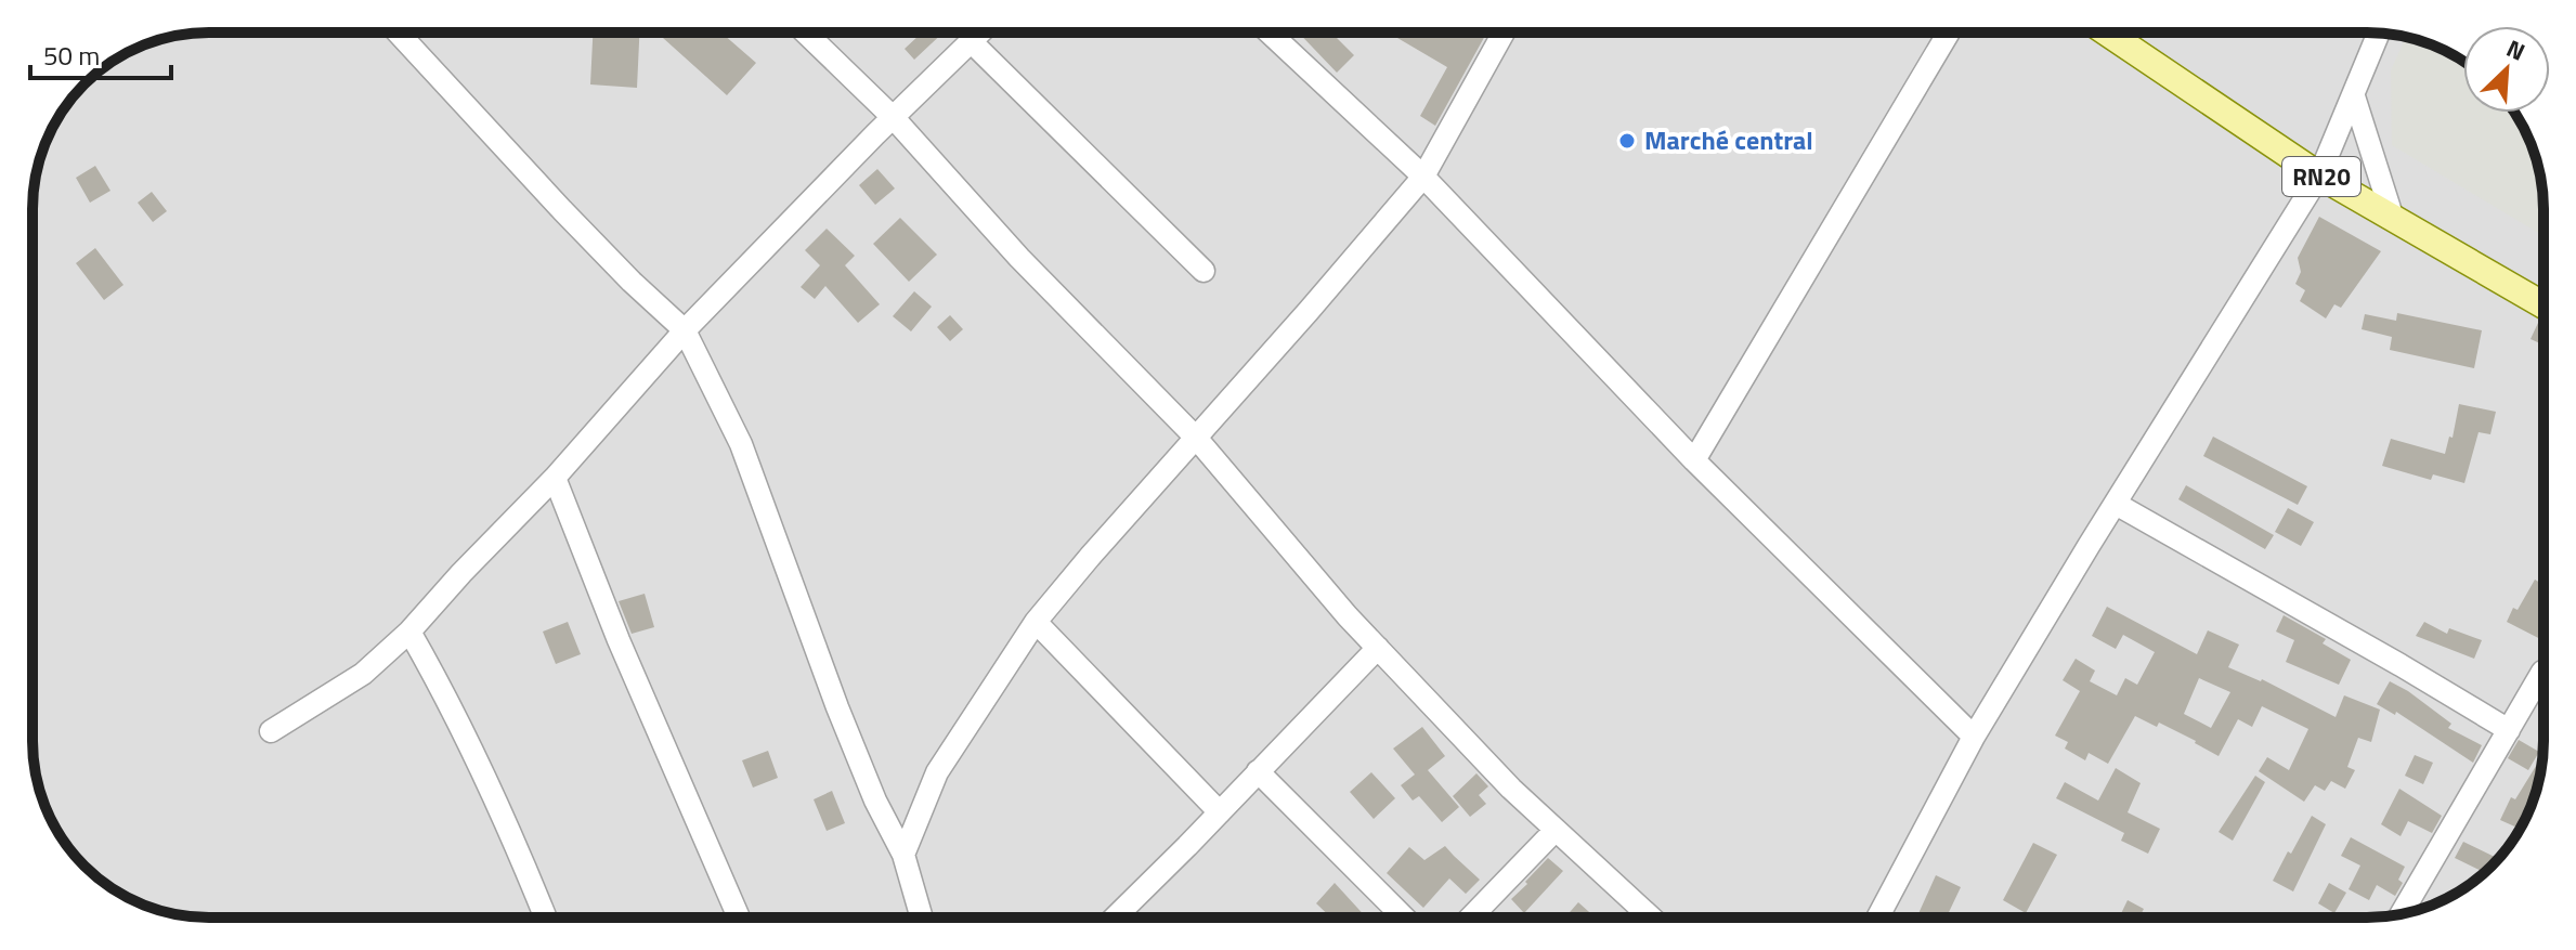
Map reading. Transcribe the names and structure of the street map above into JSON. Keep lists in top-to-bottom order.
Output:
{
  "streets": {
    "main road": ["RN20"]
  },
  "places": ["Marché central"],
  "scale_bar": "50 m",
  "north": "top right"
}
